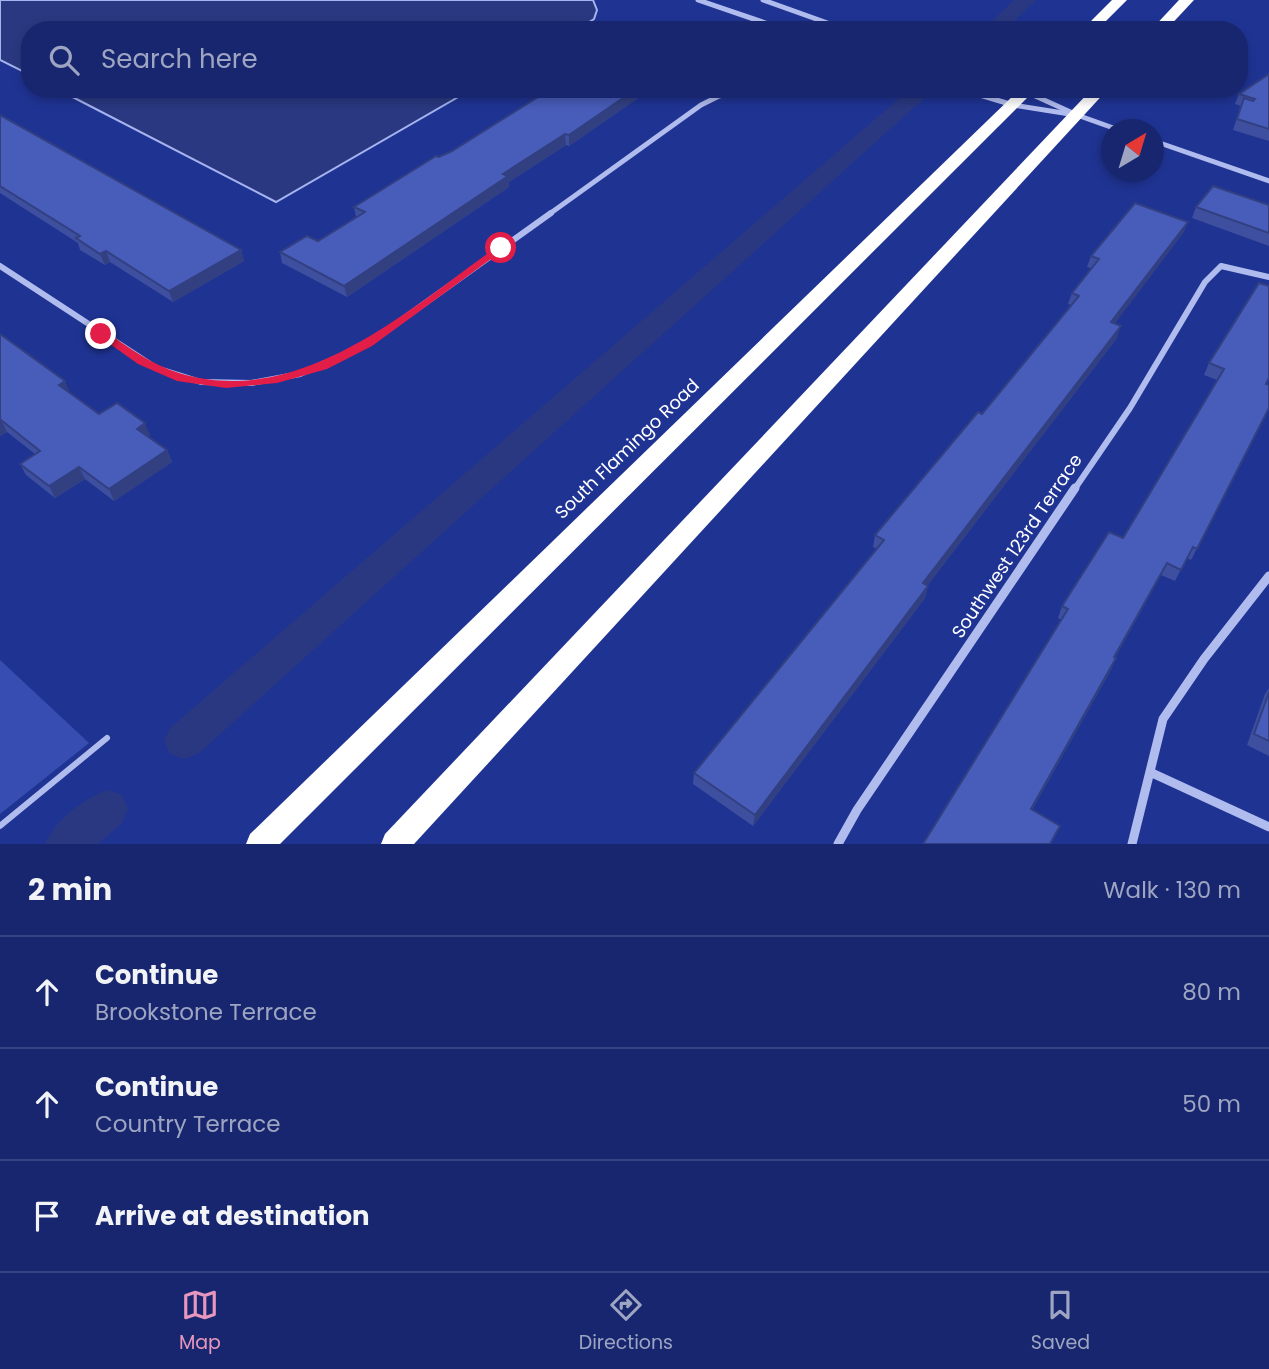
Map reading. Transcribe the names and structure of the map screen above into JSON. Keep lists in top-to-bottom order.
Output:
{
  "streets": {
    "highway": ["South Flamingo Road"],
    "street": ["Southwest 123rd Terrace"]
  },
  "north": "top right",
  "page": {
    "search": "Search here",
    "heading": ["2 min", "Walk · 130 m"],
    "list": [
      ["Continue", "Brookstone Terrace", "80 m"],
      ["Continue", "Country Terrace", "50 m"],
      "Arrive at destination"
    ],
    "nav": ["Map", "Directions", "Saved"]
  }
}
